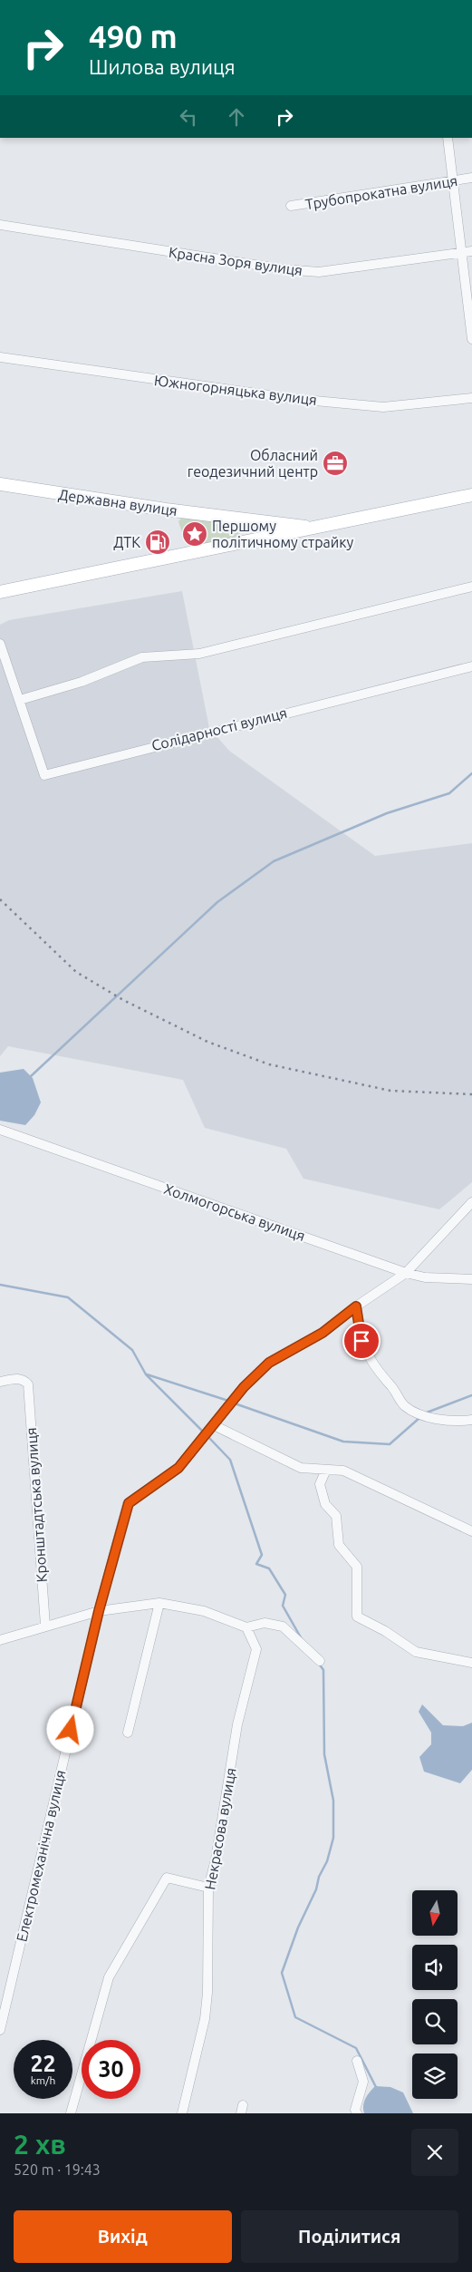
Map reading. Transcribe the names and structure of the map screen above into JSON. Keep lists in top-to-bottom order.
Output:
{
  "streets": {
    "main road": ["Державна вулиця"],
    "street": [
      "Трубопрокатна вулиця",
      "Красна Зоря вулиця",
      "Южногорняцька вулиця",
      "Солідарності вулиця",
      "Холмогорська вулиця",
      "Кронштадтська вулиця",
      "Некрасова вулиця",
      "Електромеханічна вулиця"
    ]
  },
  "crossings": [
    ["Холмогорська вулиця", "Електромеханічна вулиця"]
  ],
  "places": {
    "office": ["Обласний геодезичний центр"],
    "place": ["Першому політичному страйку"],
    "fuel station": ["ДТК"]
  },
  "north": "bottom",
  "page": {
    "turn": ["490 m", "Шилова вулиця"],
    "speed": "22 km/h",
    "limit": "30",
    "heading": ["2 хв", "520 m · 19:43"],
    "buttons": ["Вихід", "Поділитися"]
  }
}
